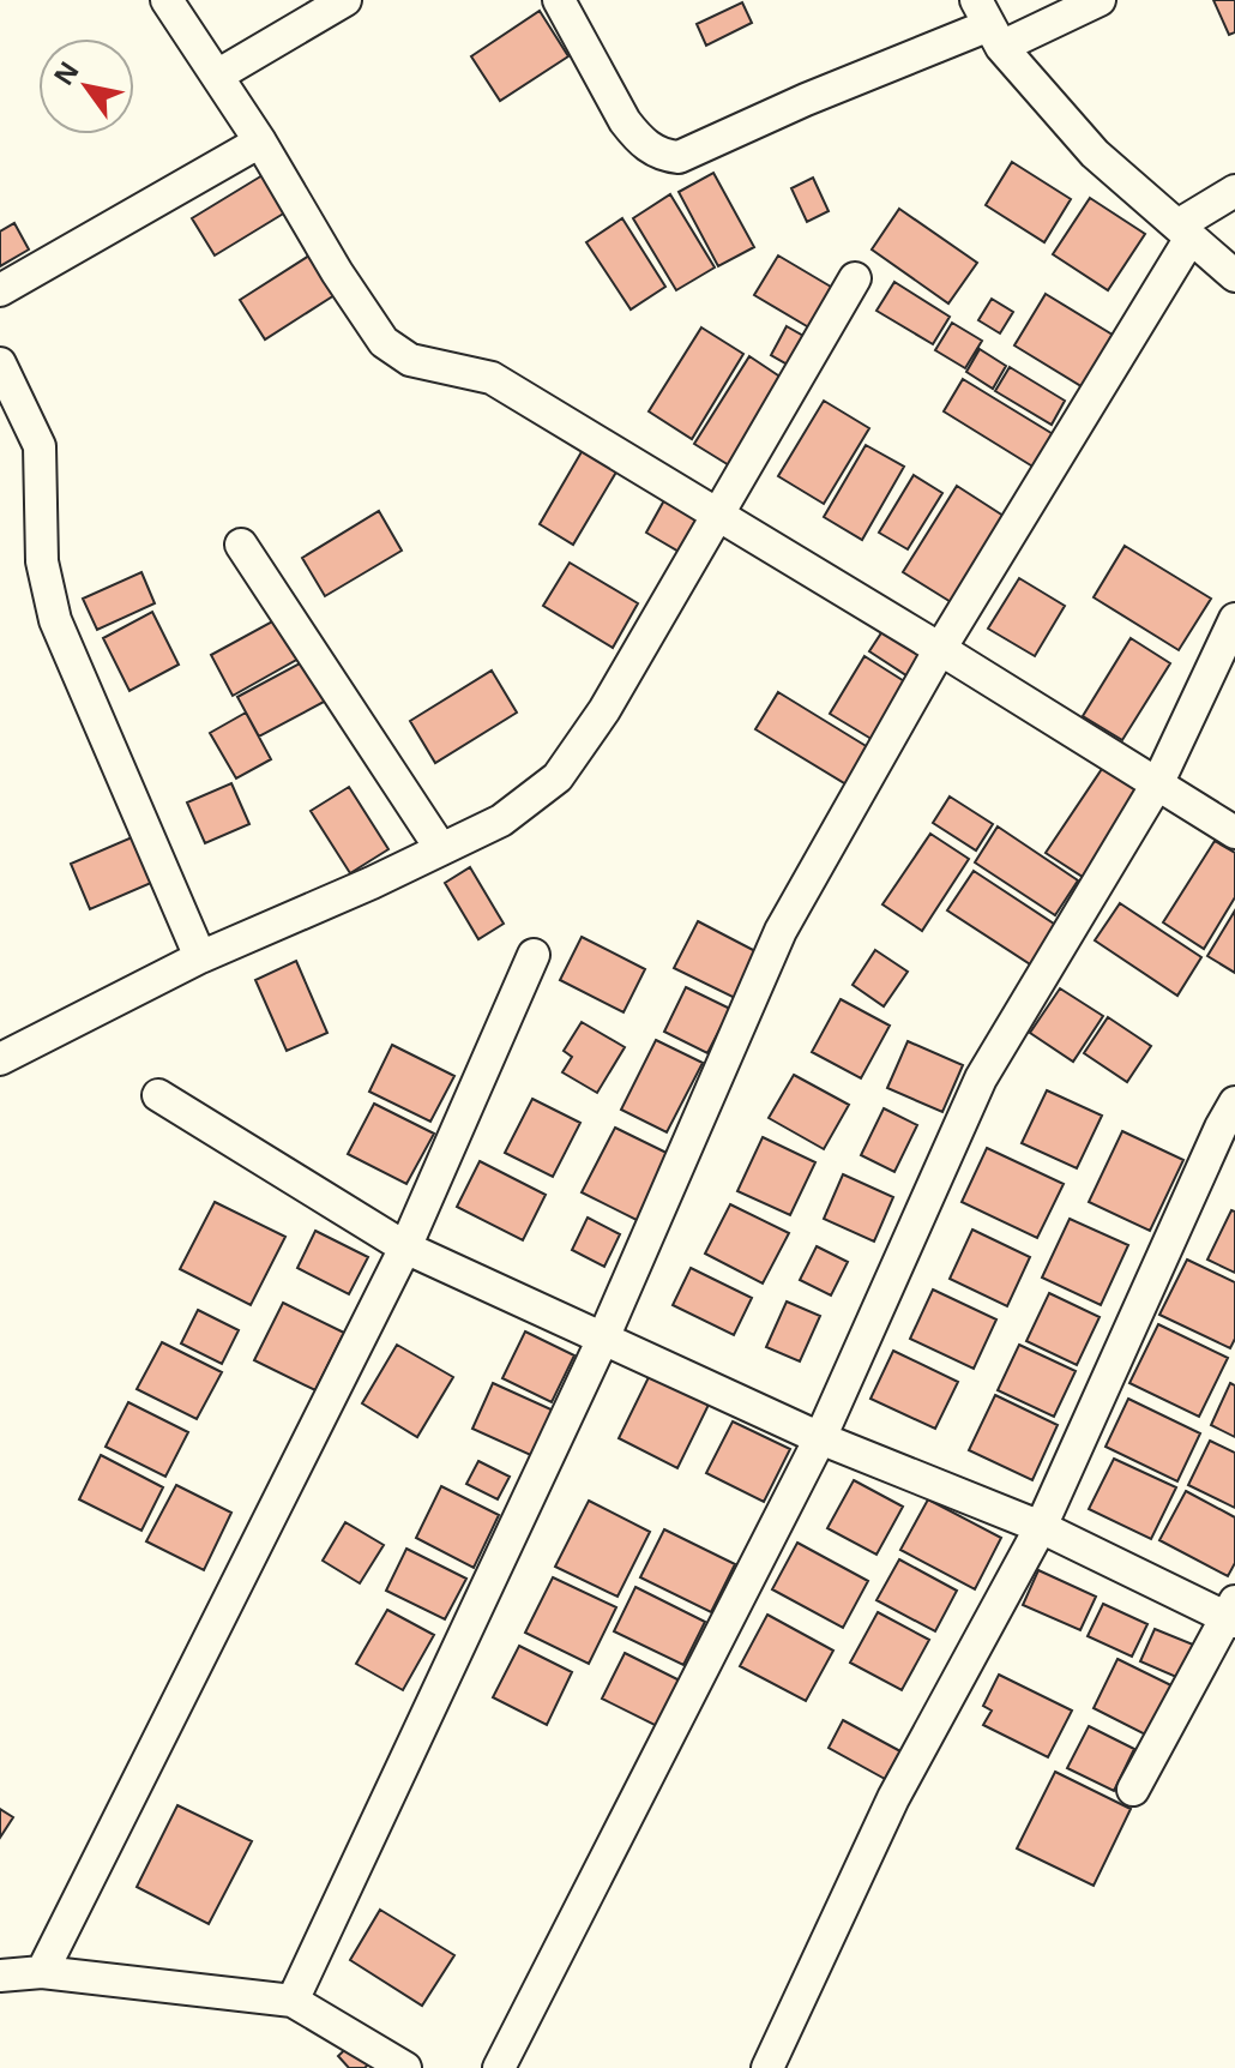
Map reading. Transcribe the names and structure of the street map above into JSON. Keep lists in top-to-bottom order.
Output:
{
  "north": "top left"
}
